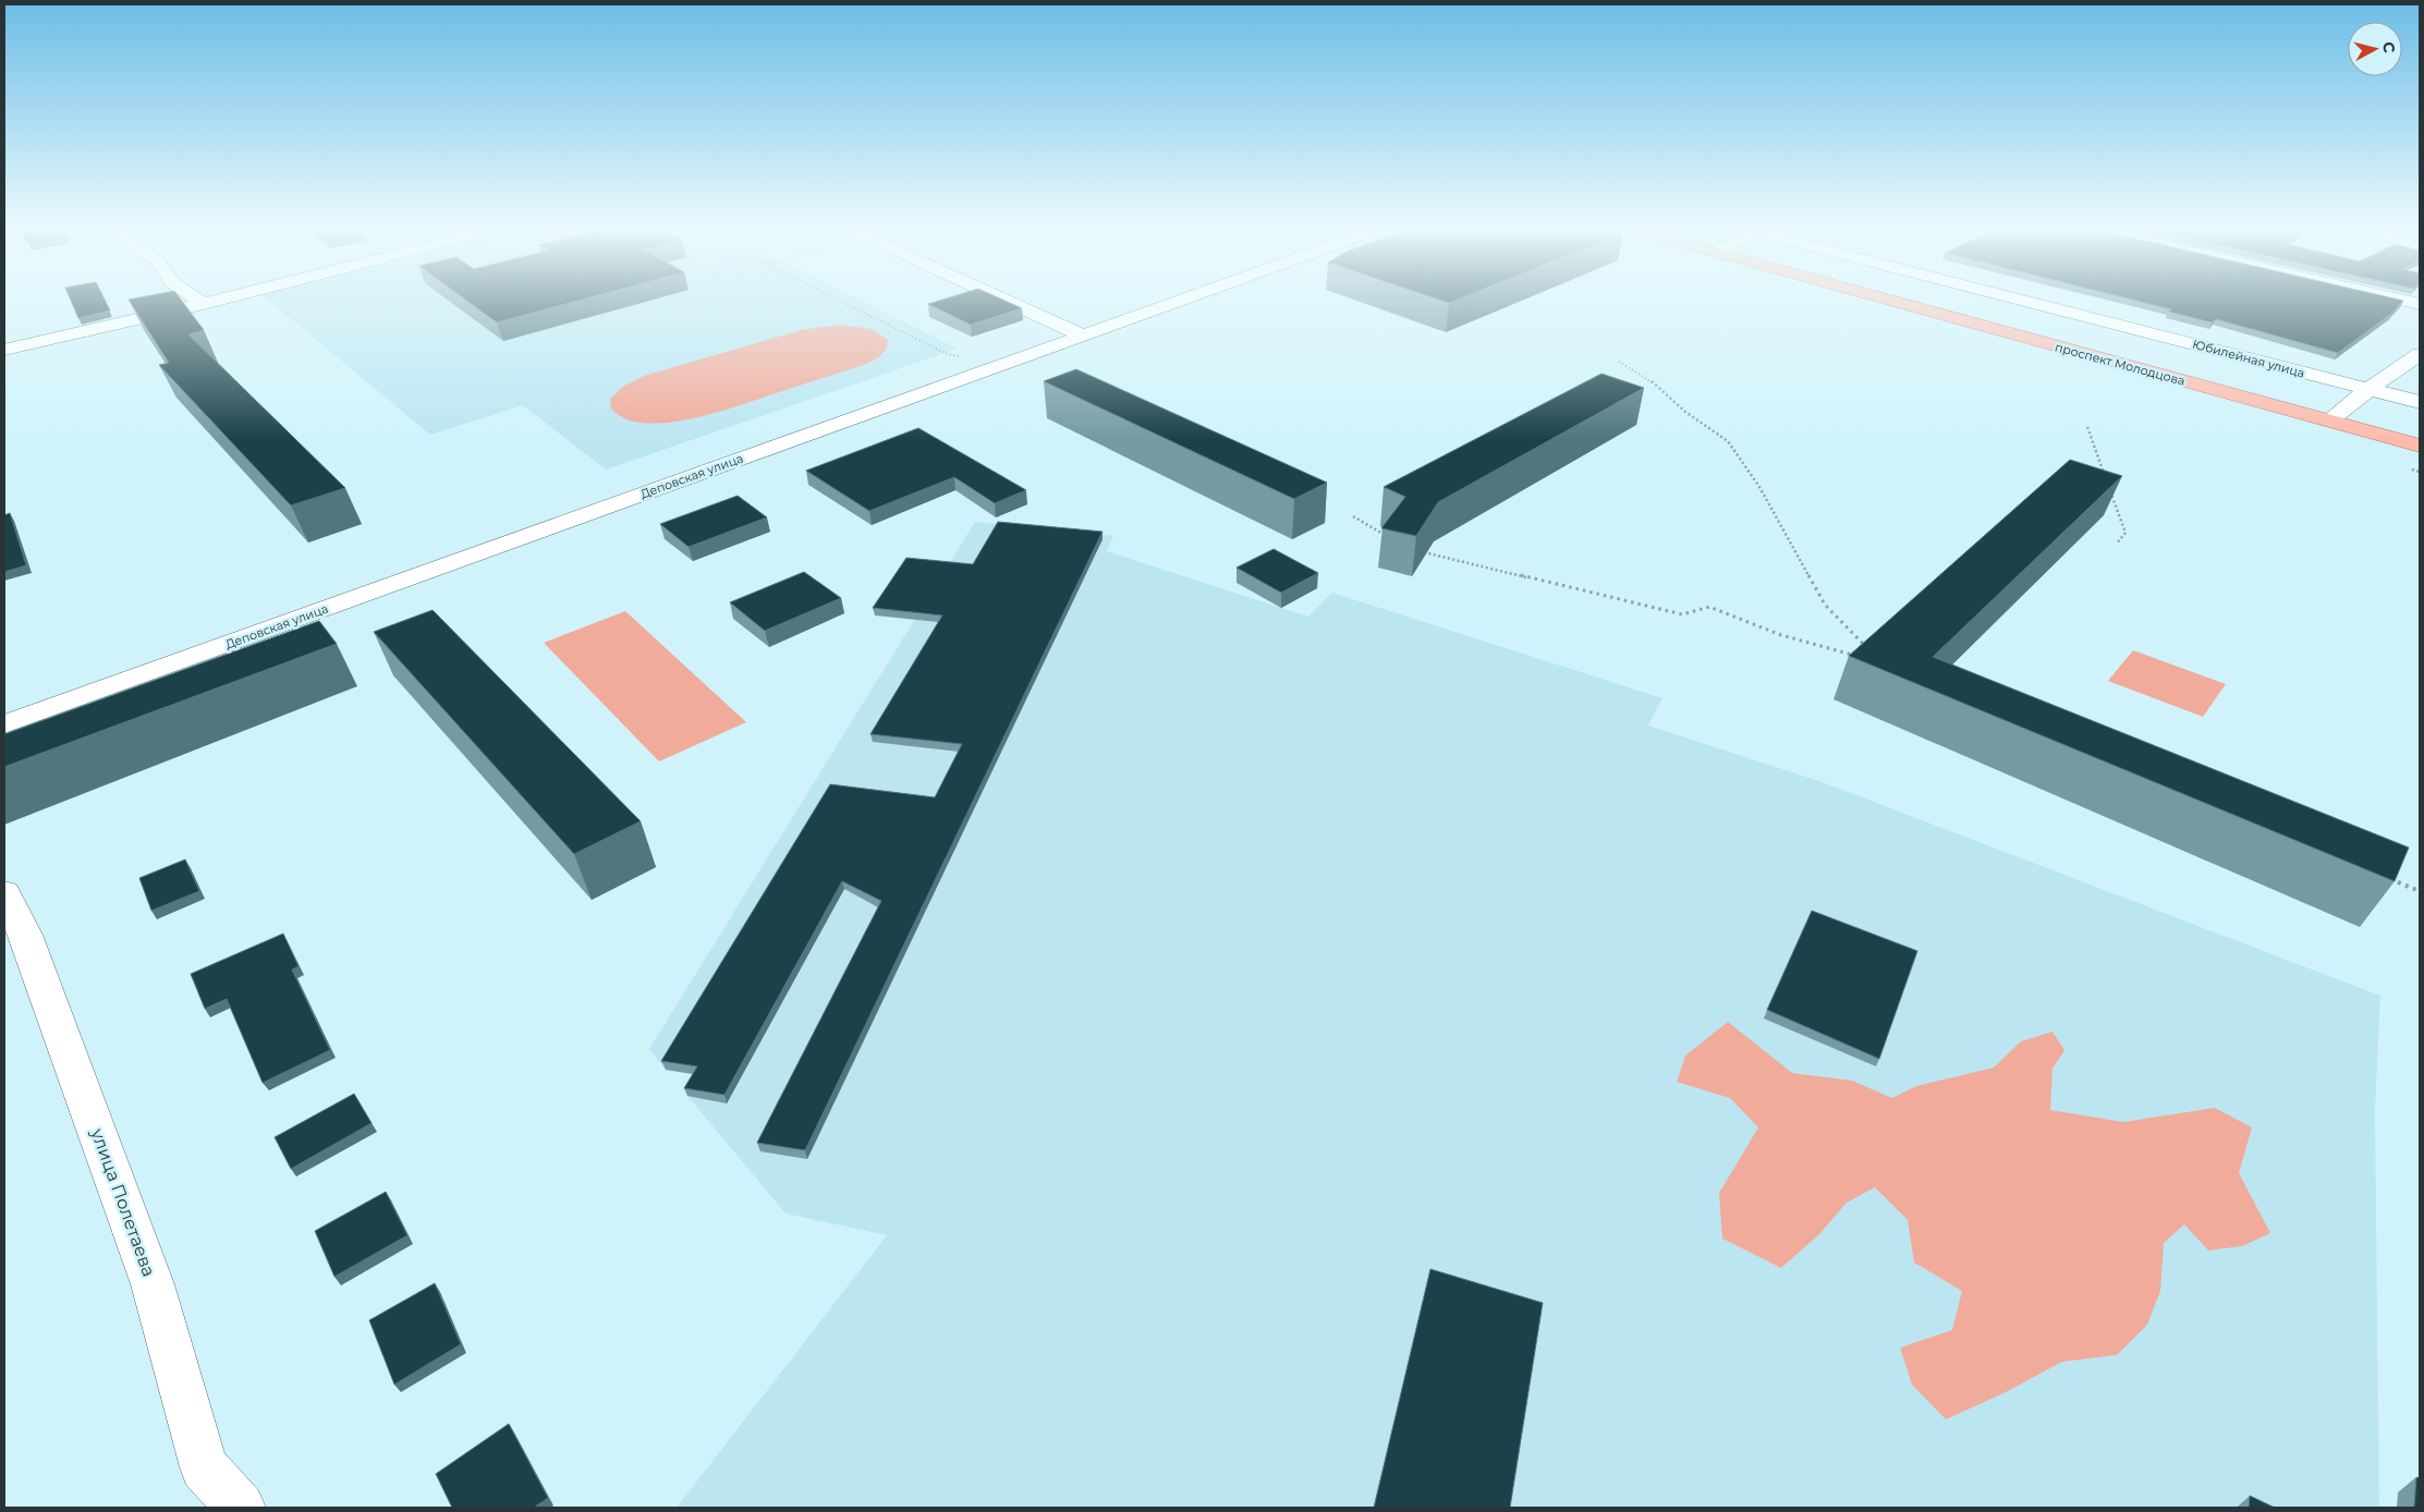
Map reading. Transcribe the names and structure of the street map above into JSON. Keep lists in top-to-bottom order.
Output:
{
  "streets": {
    "main road": ["проспект Молодцова"],
    "street": ["Юбилейная улица", "Деповская улица", "улица Полетаева"]
  },
  "north": "right"
}
